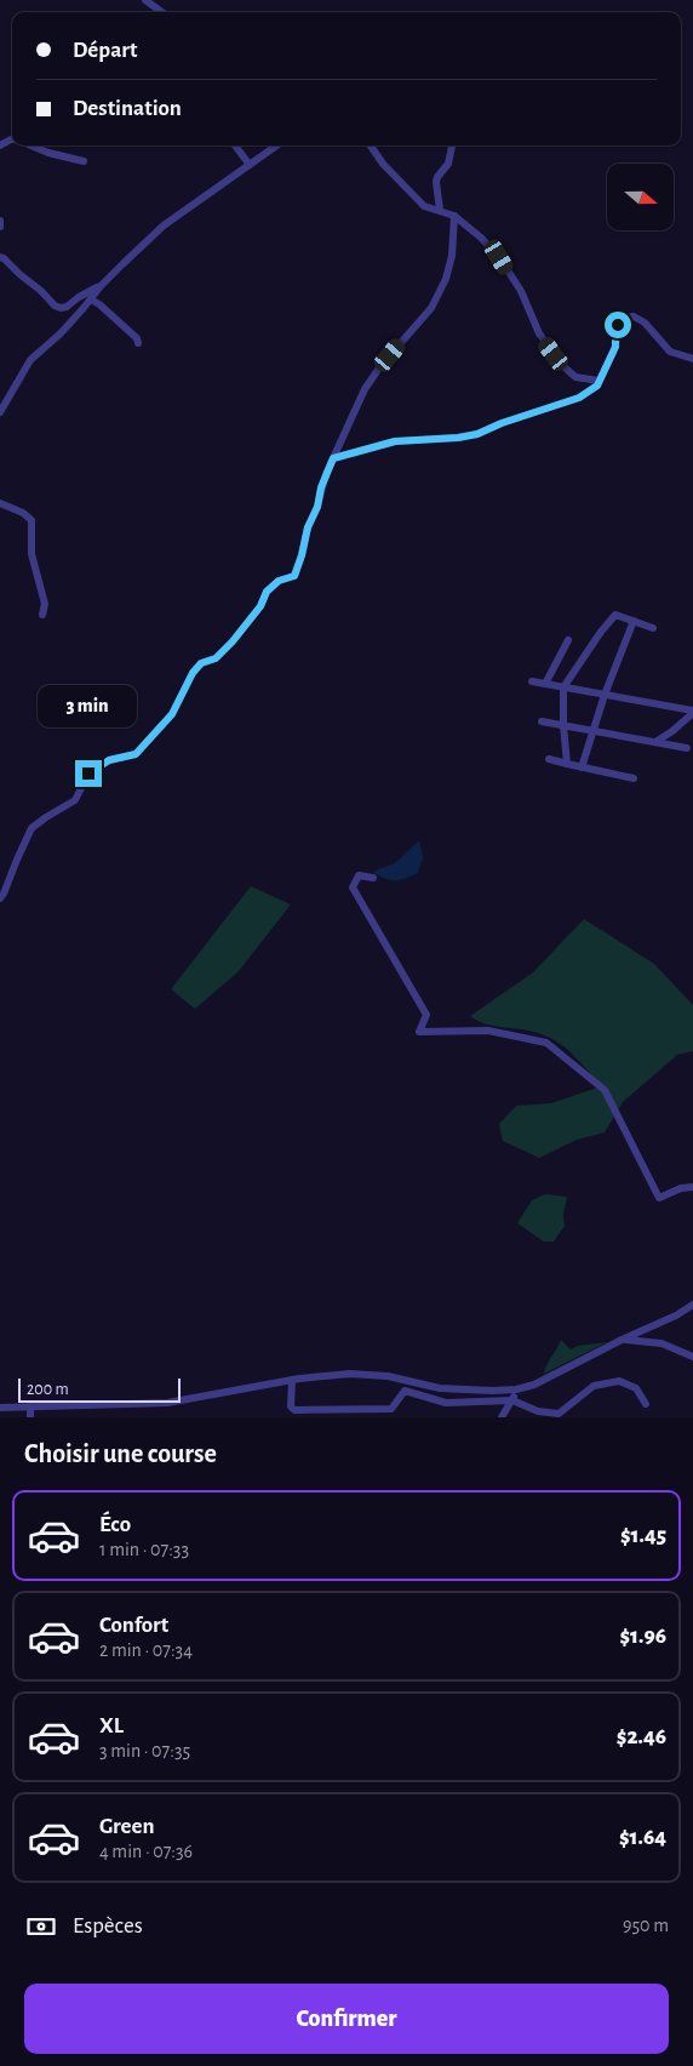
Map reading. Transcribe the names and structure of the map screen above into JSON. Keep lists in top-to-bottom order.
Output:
{
  "scale_bar": "200 m",
  "north": "right",
  "page": {
    "banner": ["Départ", "Destination"],
    "bubble": "3 min",
    "scale": "200 m",
    "heading": "Choisir une course",
    "list": [
      {
        "name": "Éco",
        "note": "1 min · 07:33",
        "value": "$1.45"
      },
      {
        "name": "Confort",
        "note": "2 min · 07:34",
        "value": "$1.96"
      },
      {
        "name": "XL",
        "note": "3 min · 07:35",
        "value": "$2.46"
      },
      {
        "name": "Green",
        "note": "4 min · 07:36",
        "value": "$1.64"
      }
    ],
    "pay": ["Espèces", "950 m"],
    "buttons": "Confirmer"
  }
}
